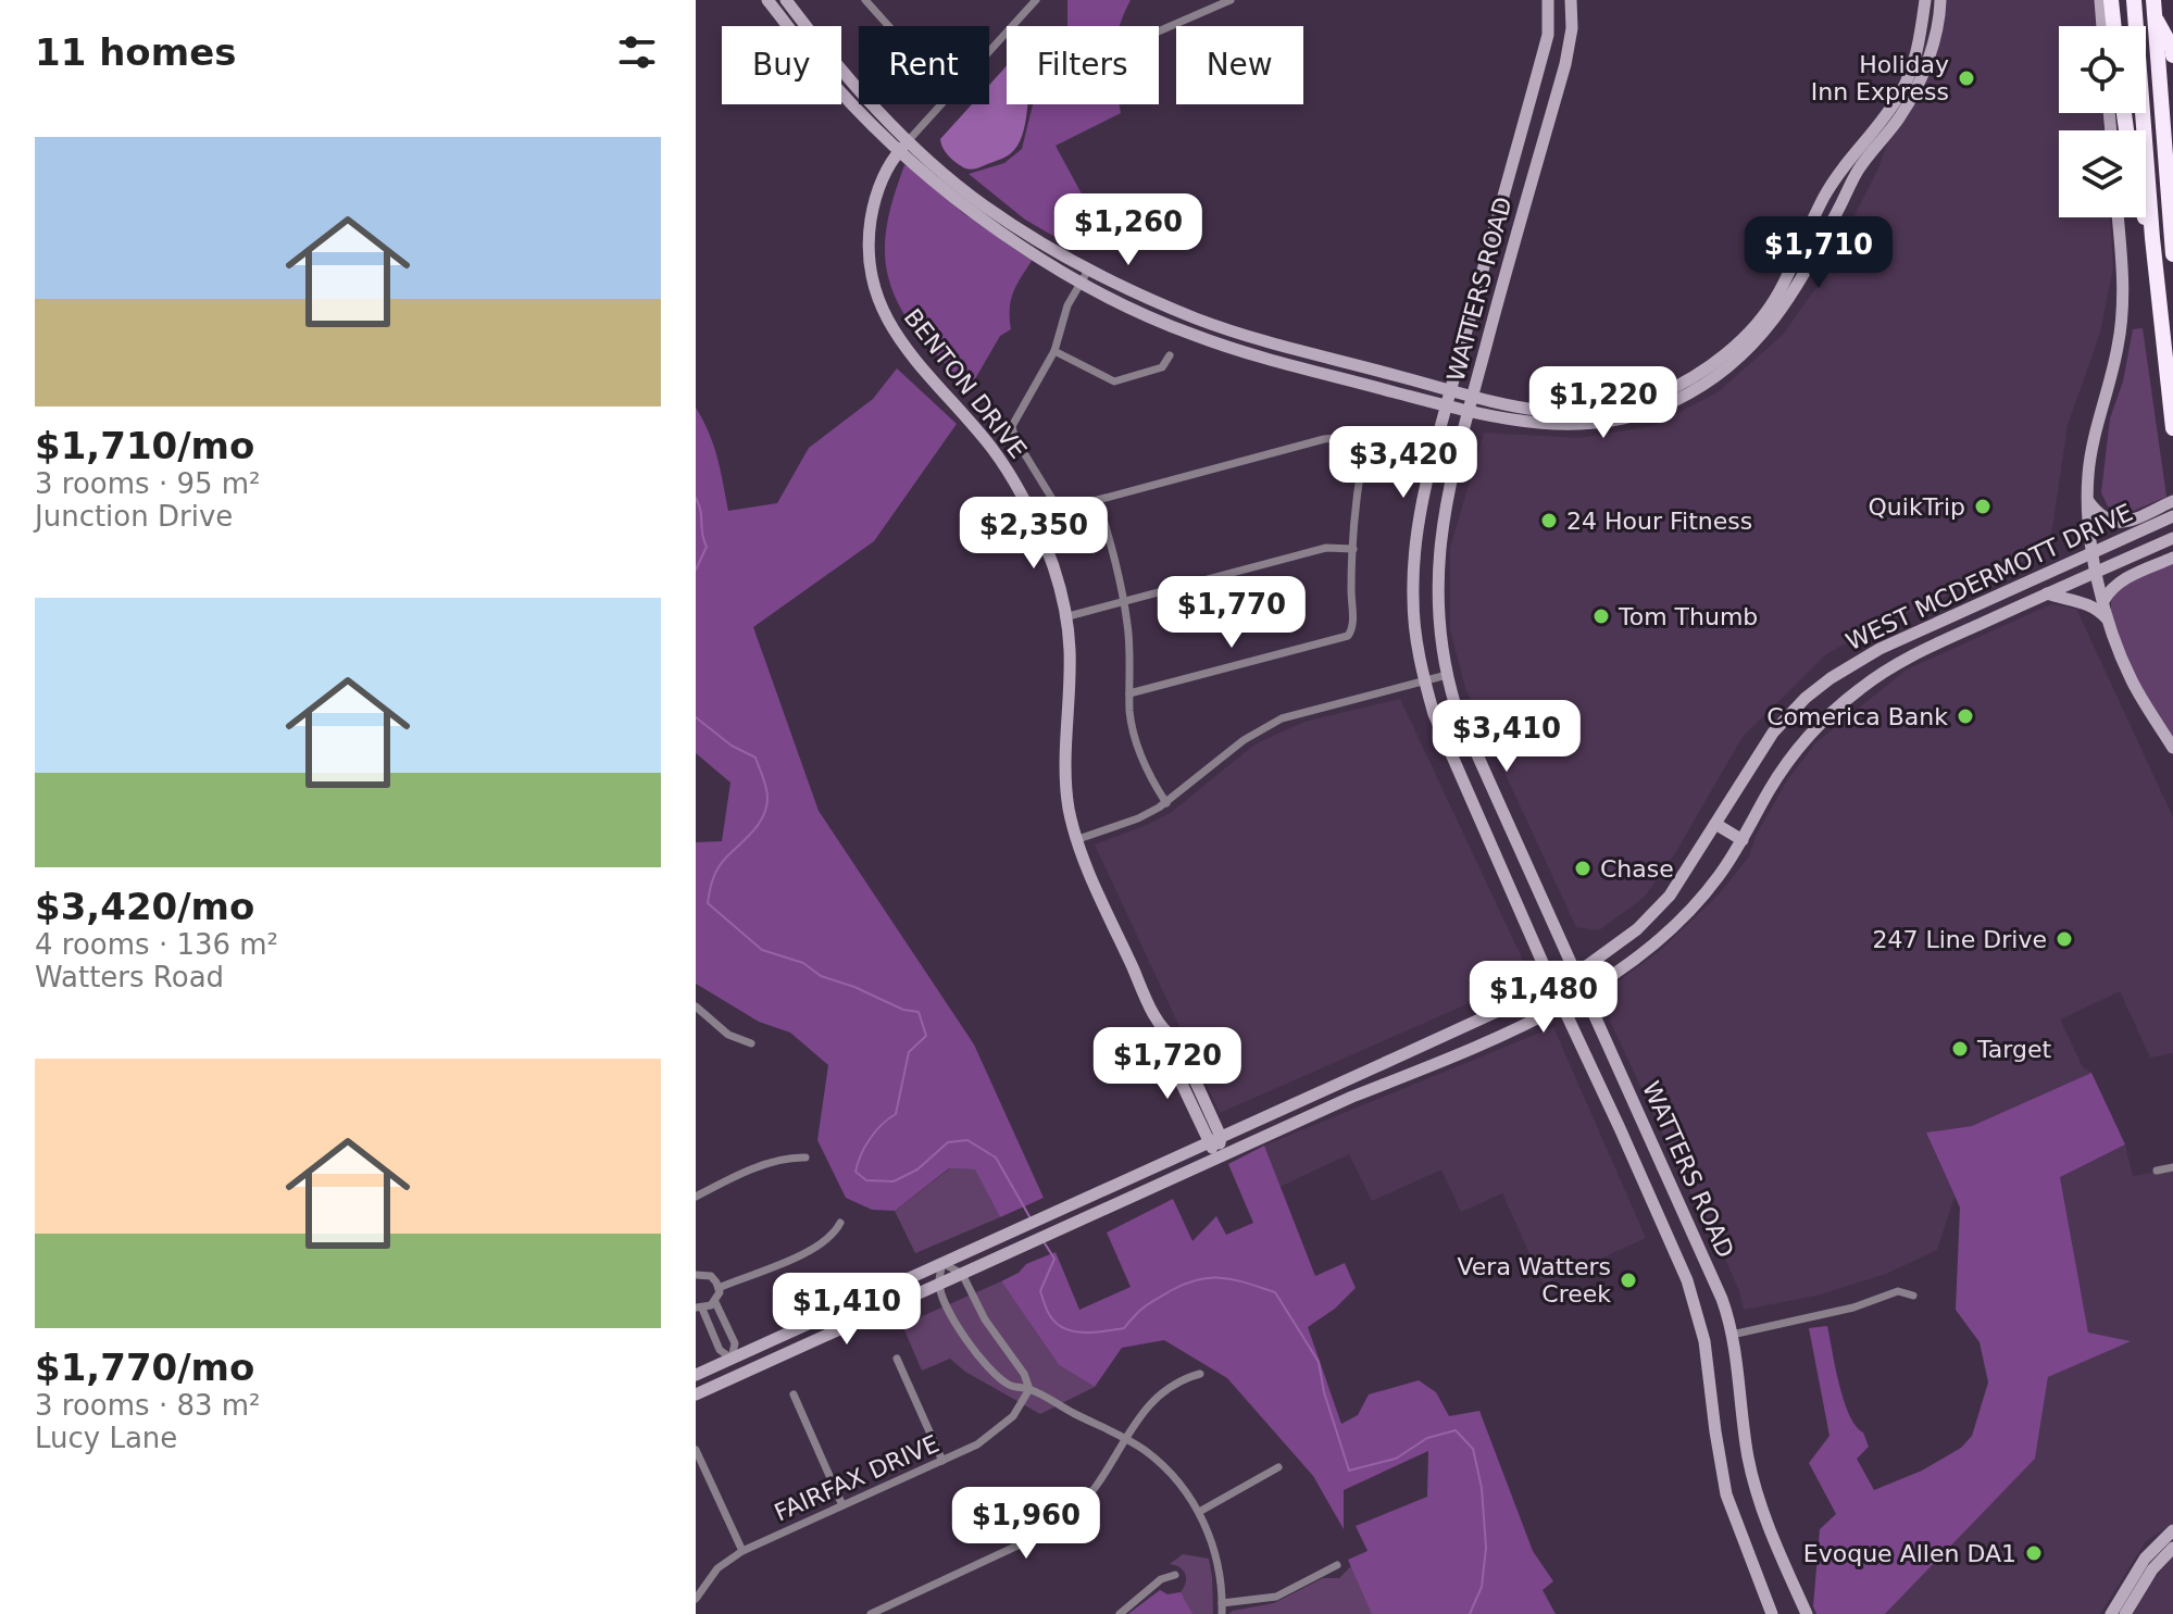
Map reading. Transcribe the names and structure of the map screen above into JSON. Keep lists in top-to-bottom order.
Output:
{
  "streets": {
    "main road": ["WATTERS ROAD", "BENTON DRIVE", "WEST MCDERMOTT DRIVE"],
    "street": ["FAIRFAX DRIVE"]
  },
  "crossings": [
    ["WATTERS ROAD", "WEST MCDERMOTT DRIVE"],
    ["BENTON DRIVE", "WEST MCDERMOTT DRIVE"]
  ],
  "places": [
    "Holiday Inn Express",
    "QuikTrip",
    "24 Hour Fitness",
    "Tom Thumb",
    "Comerica Bank",
    "Chase",
    "247 Line Drive",
    "Target",
    "Vera Watters Creek",
    "Evoque Allen DA1"
  ],
  "page": {
    "heading": "11 homes",
    "chip": [
      "Buy",
      "Rent",
      "Filters",
      "New"
    ],
    "list": [
      {
        "name": "$1,710/mo",
        "note": "3 rooms · 95 m² · Junction Drive"
      },
      {
        "name": "$3,420/mo",
        "note": "4 rooms · 136 m² · Watters Road"
      },
      {
        "name": "$1,770/mo",
        "note": "3 rooms · 83 m² · Lucy Lane"
      }
    ],
    "price": [
      "$1,260",
      "$1,710",
      "$1,220",
      "$3,420",
      "$2,350",
      "$1,770",
      "$3,410",
      "$1,480",
      "$1,720",
      "$1,410",
      "$1,960"
    ]
  }
}
